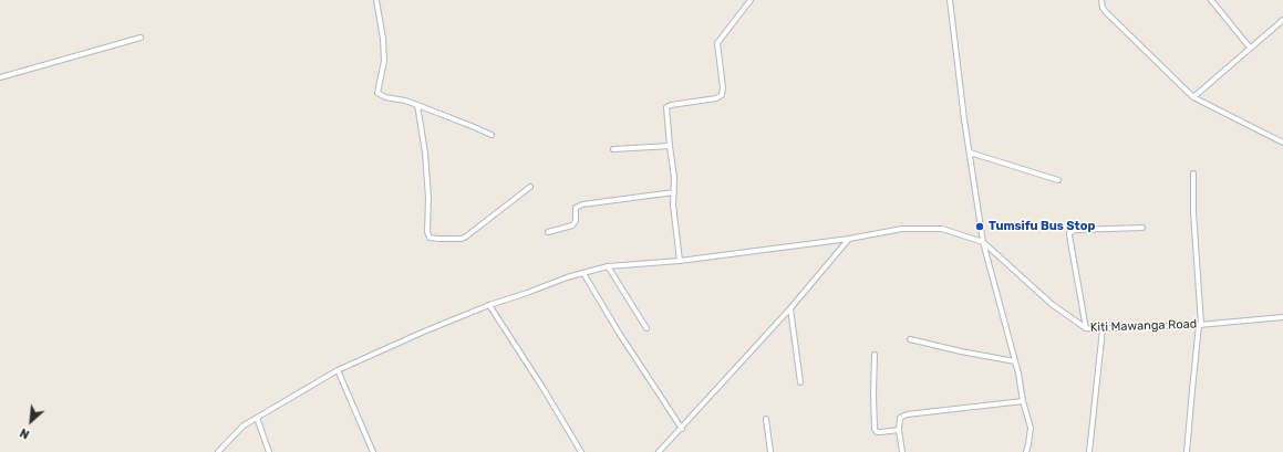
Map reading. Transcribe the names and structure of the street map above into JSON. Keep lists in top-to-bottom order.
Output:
{
  "streets": {
    "street": ["Kiti Mawanga Road"]
  },
  "places": ["Tumsifu Bus Stop"],
  "north": "bottom left"
}
